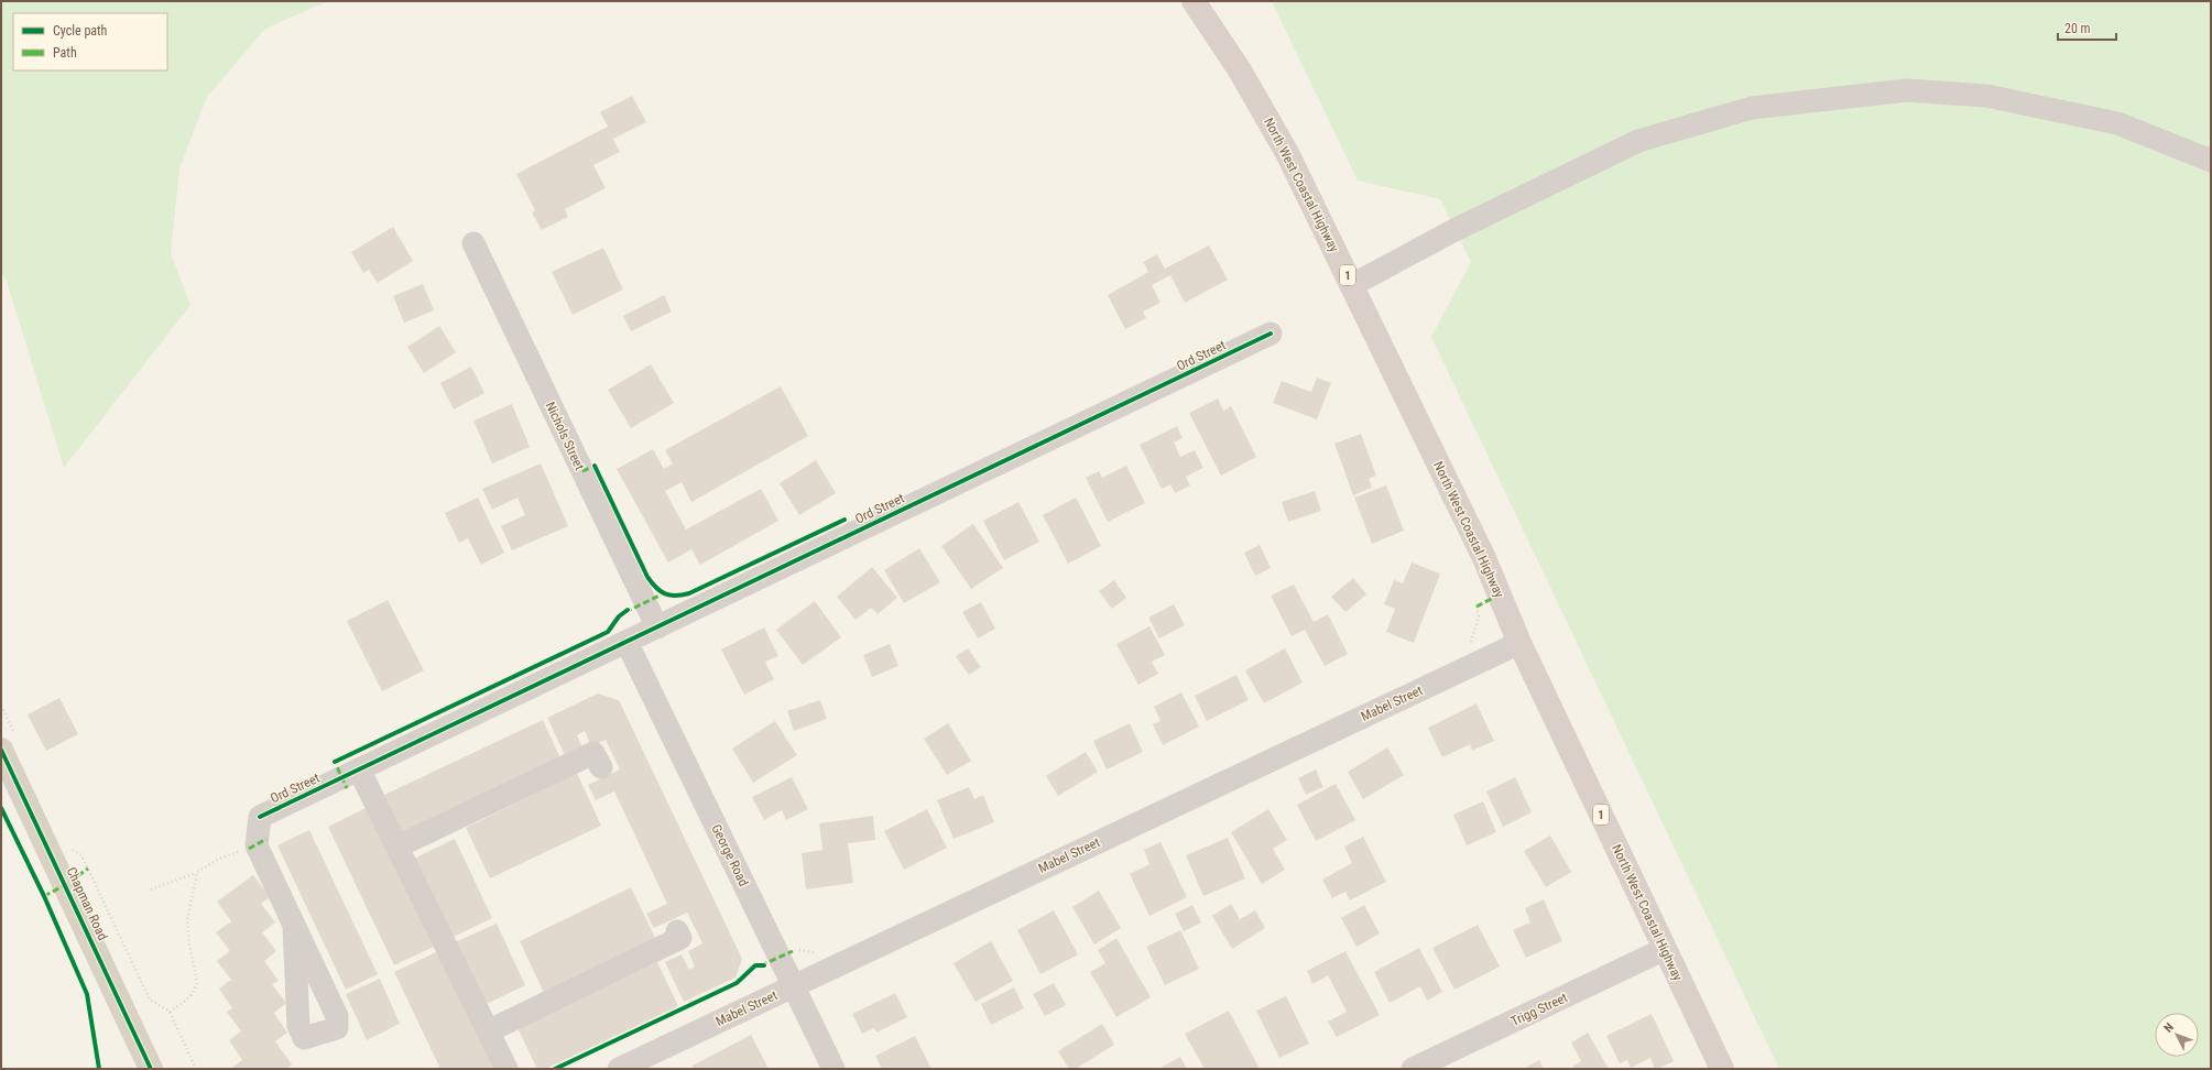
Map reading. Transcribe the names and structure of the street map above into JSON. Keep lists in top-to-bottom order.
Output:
{
  "streets": {
    "highway": ["North West Coastal Highway", "1"],
    "main road": ["Chapman Road"],
    "street": [
      "Ord Street",
      "Nichols Street",
      "Mabel Street",
      "George Road",
      "Trigg Street"
    ]
  },
  "crossings": [
    ["North West Coastal Highway", "Mabel Street"],
    ["North West Coastal Highway", "Trigg Street"],
    ["Ord Street", "Nichols Street"],
    ["Ord Street", "George Road"],
    ["Mabel Street", "George Road"]
  ],
  "legend": ["Cycle path", "Path"],
  "scale_bar": "20 m",
  "north": "top left"
}
